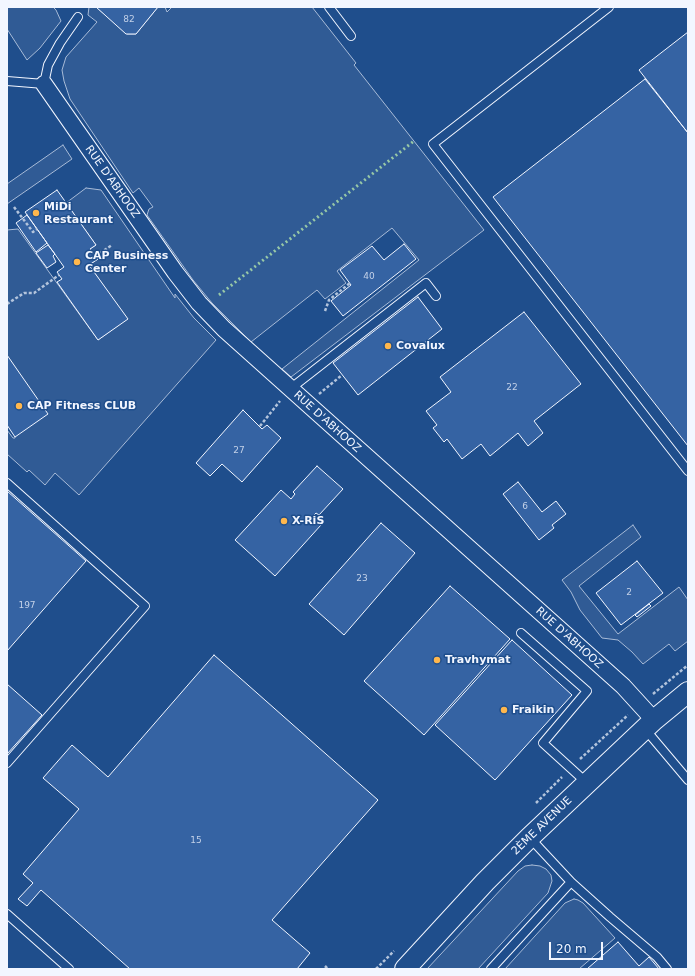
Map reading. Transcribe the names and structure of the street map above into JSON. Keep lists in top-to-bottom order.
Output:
{
  "streets": {
    "street": ["RUE D'ABHOOZ", "2ÈME AVENUE"]
  },
  "crossings": [
    ["RUE D'ABHOOZ", "2ÈME AVENUE"]
  ],
  "places": [
    "MiDi Restaurant",
    "CAP Business Center",
    "Covalux",
    "CAP Fitness CLUB",
    "X-RiS",
    "Travhymat",
    "Fraikin"
  ],
  "house_numbers": [
    "82",
    "40",
    "22",
    "27",
    "6",
    "23",
    "2",
    "197",
    "15"
  ],
  "scale_bar": "20 m"
}
